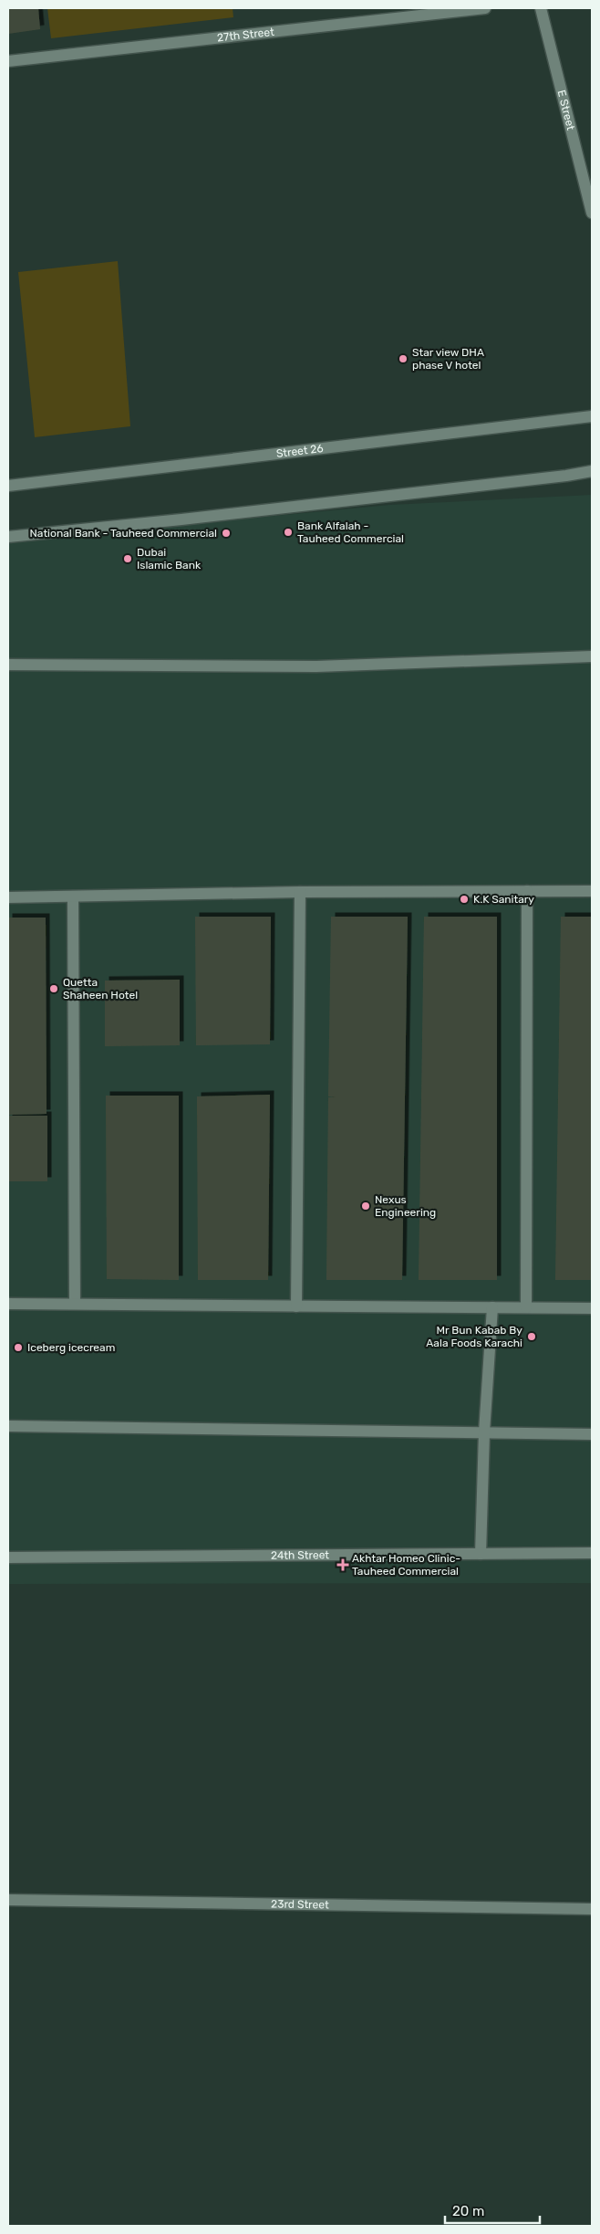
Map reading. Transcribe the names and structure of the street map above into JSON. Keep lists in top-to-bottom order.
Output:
{
  "streets": {
    "street": [
      "27th Street",
      "E Street",
      "Street 26",
      "24th Street",
      "23rd Street"
    ]
  },
  "places": {
    "other": [
      "Star view DHA phase V hotel",
      "Bank Alfalah - Tauheed Commercial",
      "National Bank - Tauheed Commercial",
      "Dubai Islamic Bank",
      "K.K Sanitary",
      "Quetta Shaheen Hotel",
      "Nexus Engineering",
      "Mr Bun Kabab By Aala Foods Karachi",
      "Iceberg icecream"
    ],
    "health": ["Akhtar Homeo Clinic- Tauheed Commercial"]
  },
  "scale_bar": "20 m"
}
